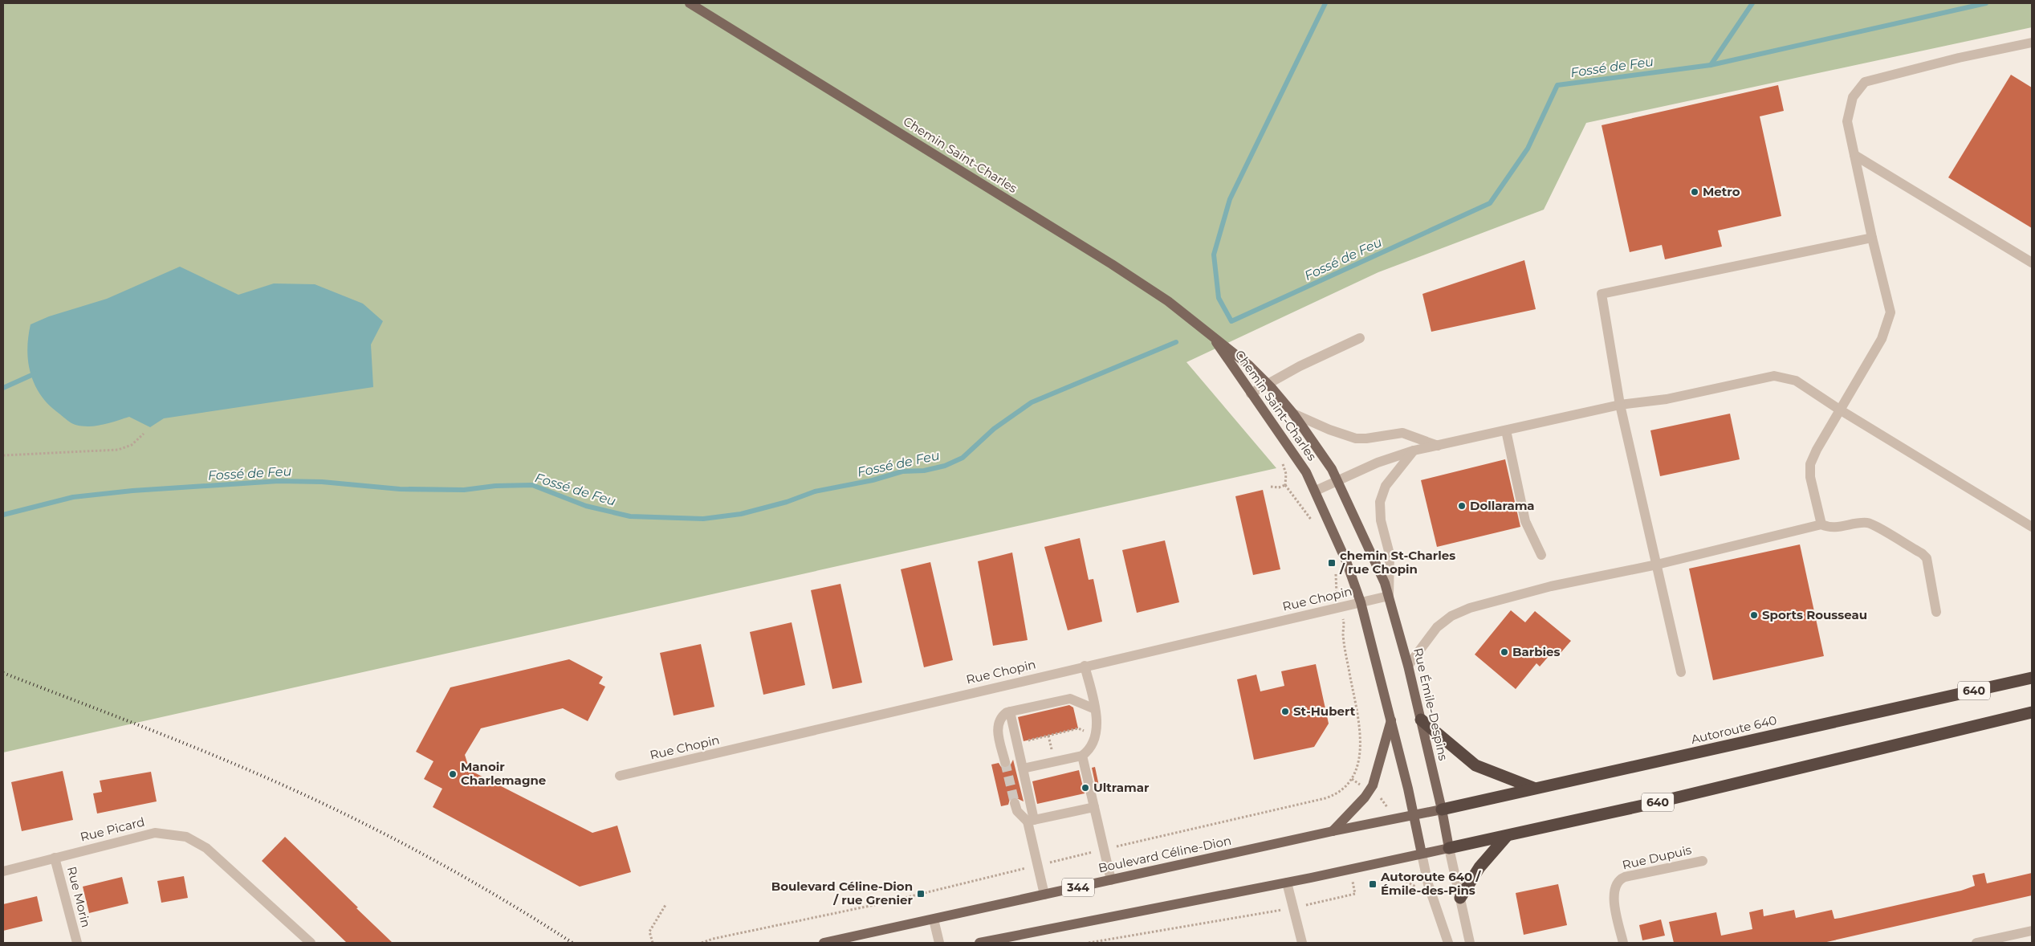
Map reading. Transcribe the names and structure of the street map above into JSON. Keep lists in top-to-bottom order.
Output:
{
  "streets": {
    "highway": ["640", "Autoroute 640"],
    "main road": [
      "Chemin Saint-Charles",
      "Rue Émile-Despins",
      "Boulevard Céline-Dion",
      "344"
    ],
    "street": [
      "Rue Chopin",
      "Rue Picard",
      "Rue Dupuis",
      "Rue Morin"
    ]
  },
  "crossings": [
    ["Chemin Saint-Charles", "Rue Émile-Despins"],
    ["Rue Chopin", "Rue Émile-Despins"],
    ["640", "Rue Émile-Despins"],
    ["Rue Émile-Despins", "Autoroute 640"],
    ["Rue Émile-Despins", "Boulevard Céline-Dion"],
    ["Autoroute 640", "Boulevard Céline-Dion"],
    ["Rue Picard", "Rue Morin"]
  ],
  "water": ["Fossé de Feu"],
  "places": {
    "other": [
      "Metro",
      "Dollarama",
      "Sports Rousseau",
      "Barbies",
      "St-Hubert",
      "Manoir Charlemagne",
      "Ultramar"
    ],
    "transit": ["chemin St-Charles / rue Chopin", "Autoroute 640 / Émile-des-Pins", "Boulevard Céline-Dion / rue Grenier"]
  }
}
